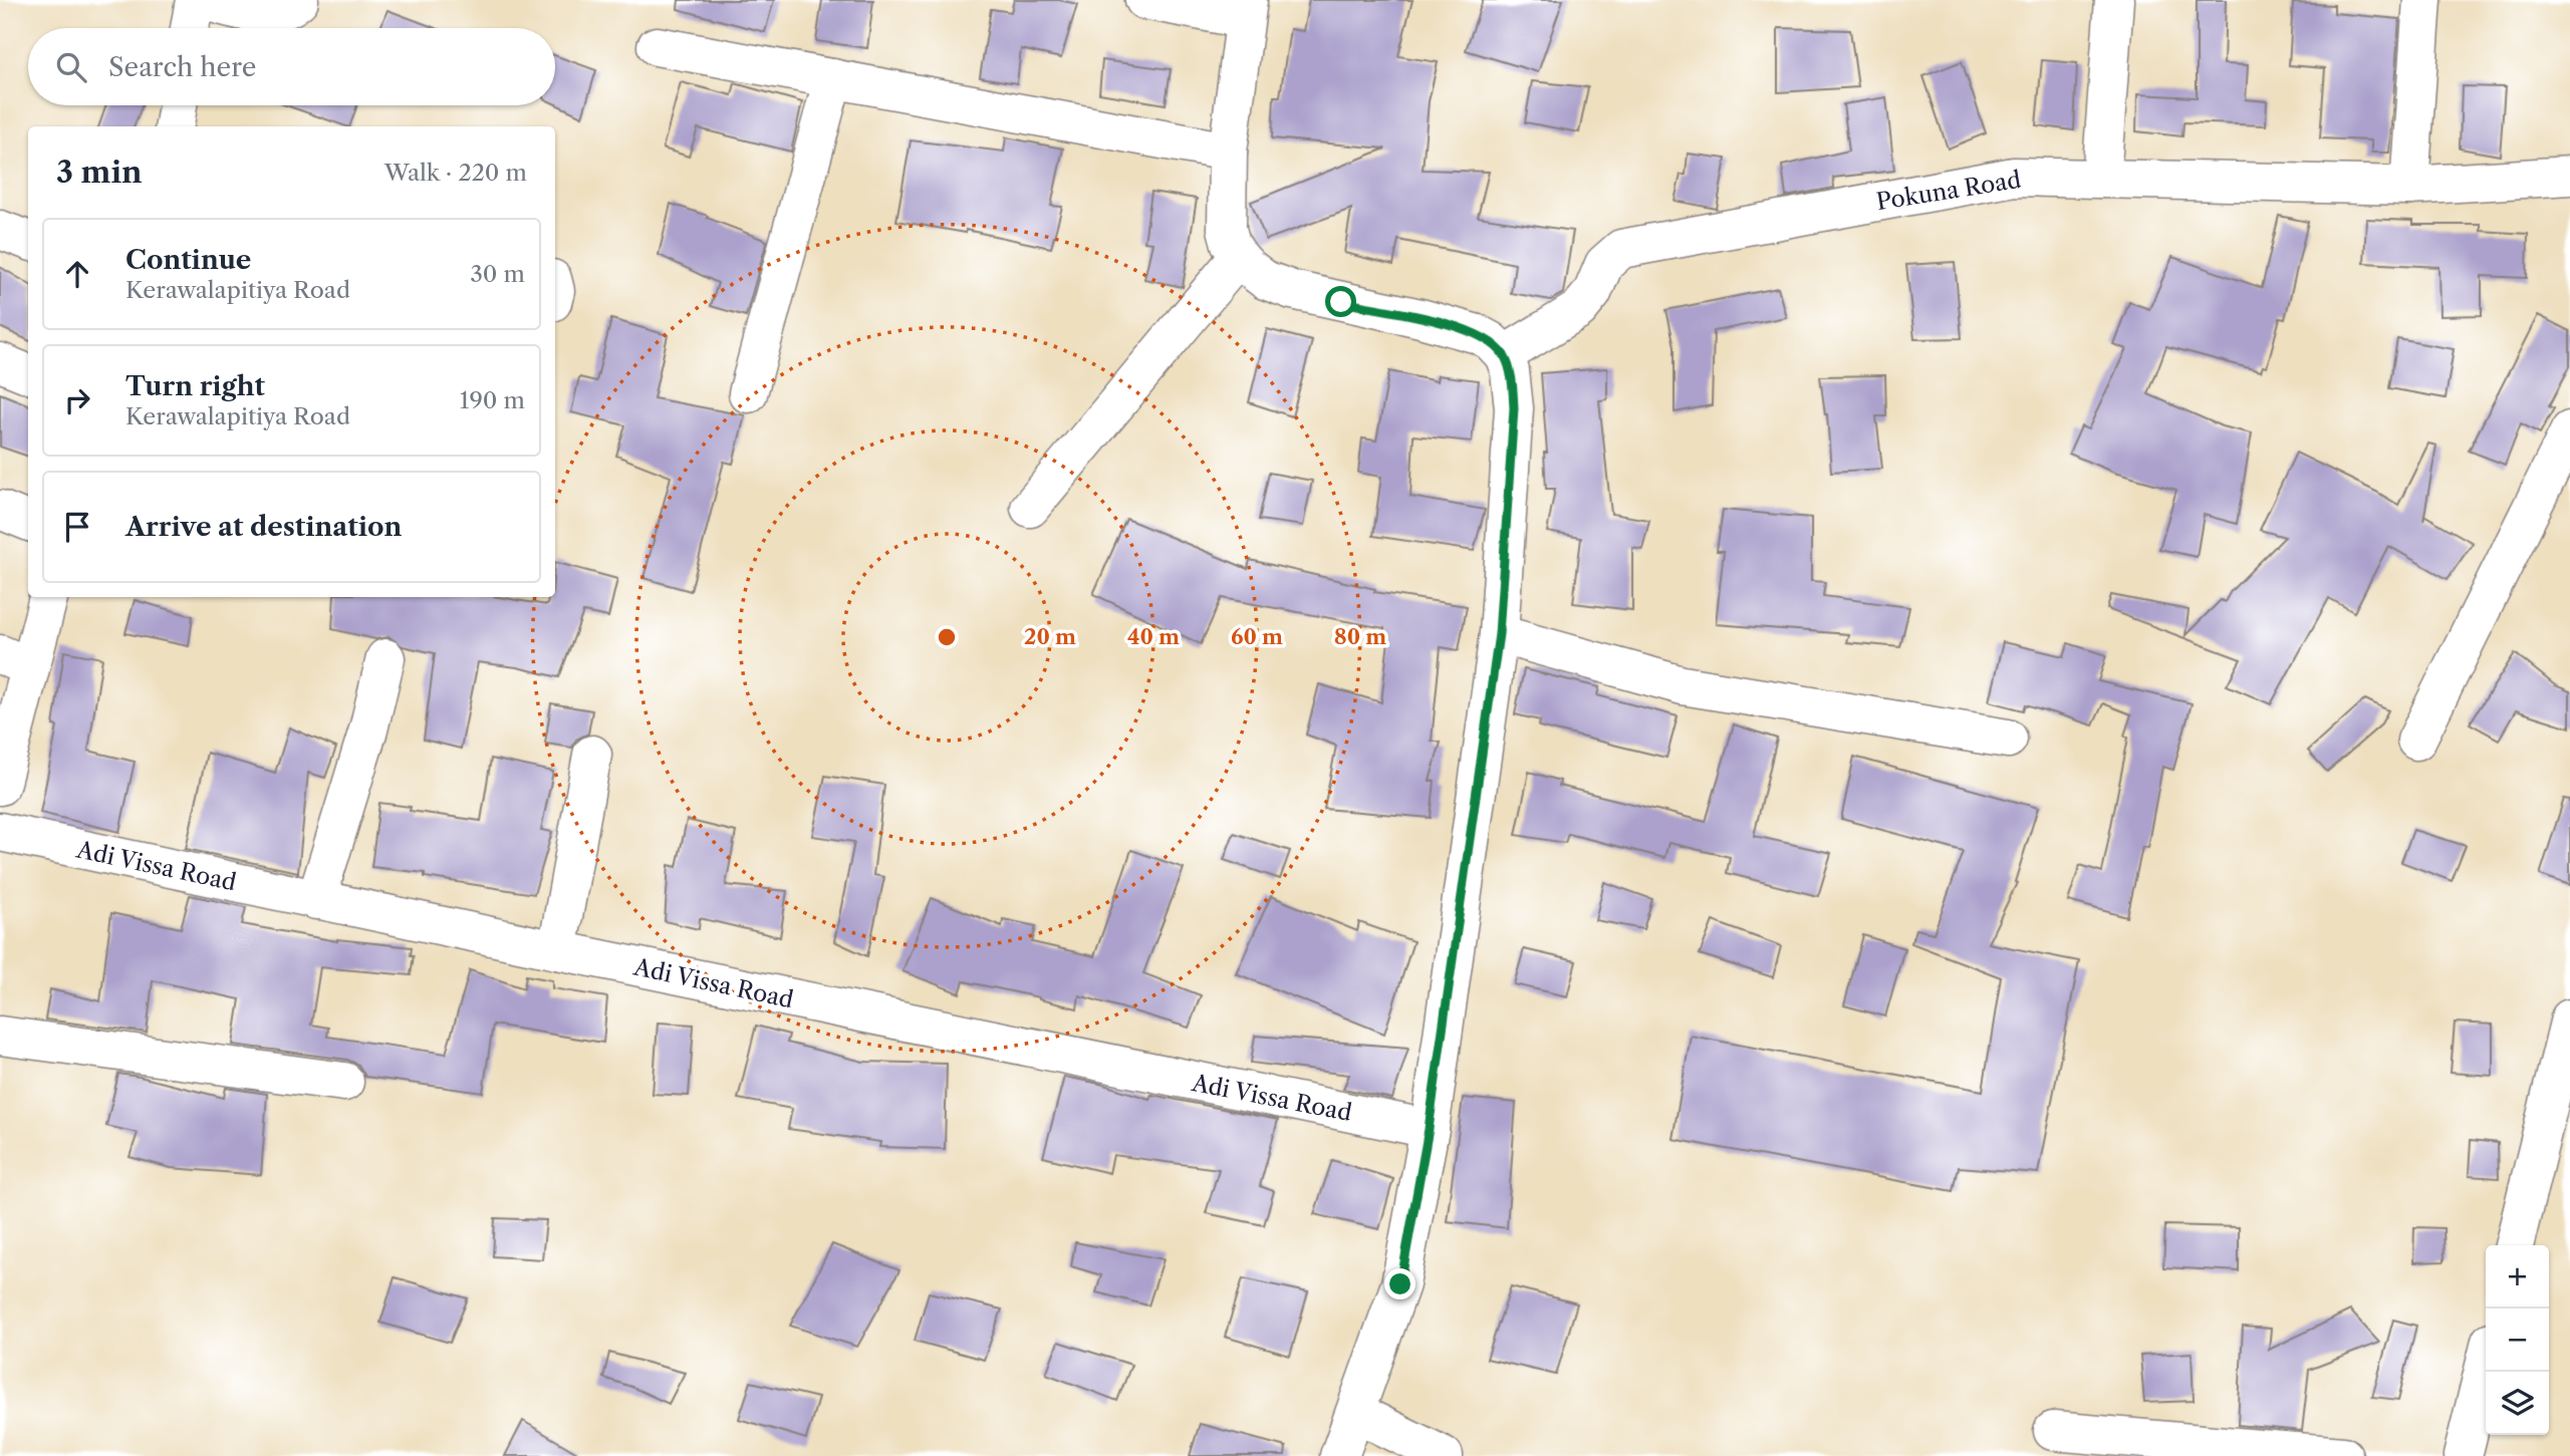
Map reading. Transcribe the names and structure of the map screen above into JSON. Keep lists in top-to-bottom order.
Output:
{
  "streets": {
    "street": ["Pokuna Road", "Adi Vissa Road"]
  },
  "page": {
    "search": "Search here",
    "heading": ["3 min", "Walk · 220 m"],
    "list": [
      ["Continue", "Kerawalapitiya Road", "30 m"],
      ["Turn right", "Kerawalapitiya Road", "190 m"],
      "Arrive at destination"
    ],
    "map_buttons": ["+", "−"]
  },
  "rings": [
    "20 m",
    "40 m",
    "60 m",
    "80 m"
  ]
}
